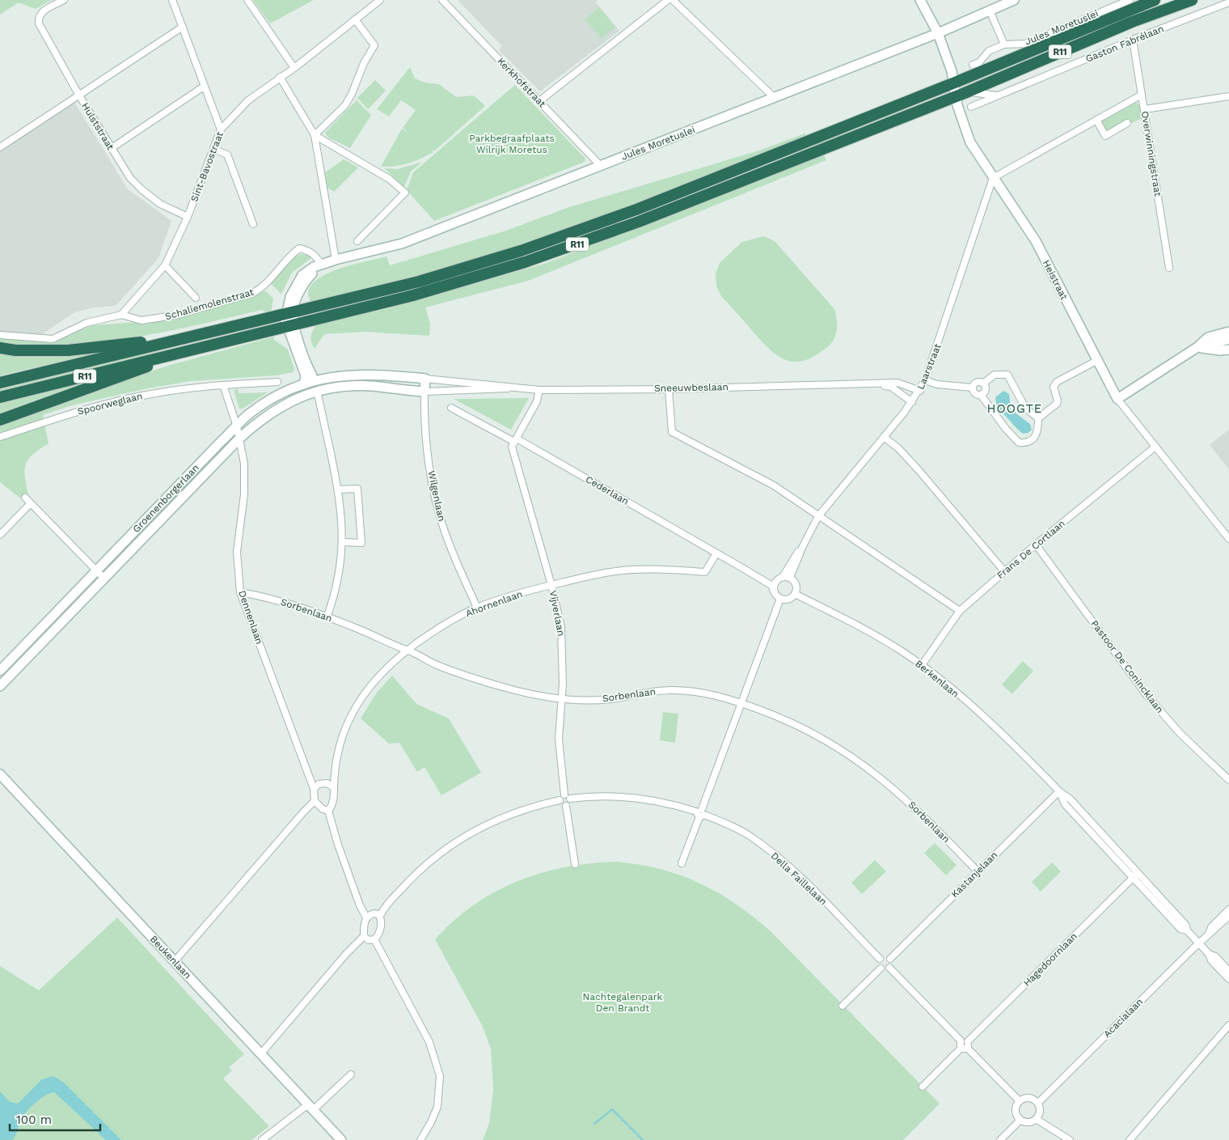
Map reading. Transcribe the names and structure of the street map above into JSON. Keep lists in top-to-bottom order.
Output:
{
  "streets": {
    "highway": ["R11"],
    "street": [
      "Jules Moretuslei",
      "Gaston Fabrélaan",
      "Kerkhofstraat",
      "Hulststraat",
      "Overwinningstraat",
      "Sint-Bavostraat",
      "Heistraat",
      "Schaliemolenstraat",
      "Laarstraat",
      "Sneeuwbeslaan",
      "Spoorweglaan",
      "Cederlaan",
      "Wilgenlaan",
      "Groenenborgerlaan",
      "Frans De Cortlaan",
      "Ahornenlaan",
      "Sorbenlaan",
      "Vijverlaan",
      "Dennenlaan",
      "Pastoor De Conincklaan",
      "Berkenlaan",
      "Kastanjelaan",
      "Della Faillelaan",
      "Beukenlaan",
      "Hagedoornlaan",
      "Acacialaan"
    ]
  },
  "crossings": [
    ["Jules Moretuslei", "R11"],
    ["Jules Moretuslei", "Kerkhofstraat"],
    ["Jules Moretuslei", "Heistraat"],
    ["Jules Moretuslei", "Schaliemolenstraat"],
    ["Jules Moretuslei", "Groenenborgerlaan"],
    ["Gaston Fabrélaan", "R11"],
    ["Gaston Fabrélaan", "Overwinningstraat"],
    ["Gaston Fabrélaan", "Heistraat"],
    ["R11", "Heistraat"],
    ["Hulststraat", "Sint-Bavostraat"],
    ["Sint-Bavostraat", "Schaliemolenstraat"],
    ["Heistraat", "Laarstraat"],
    ["Heistraat", "Frans De Cortlaan"],
    ["Laarstraat", "Sneeuwbeslaan"],
    ["Laarstraat", "Cederlaan"],
    ["Laarstraat", "Berkenlaan"],
    ["Sneeuwbeslaan", "Wilgenlaan"],
    ["Sneeuwbeslaan", "Groenenborgerlaan"],
    ["Cederlaan", "Ahornenlaan"],
    ["Cederlaan", "Vijverlaan"],
    ["Cederlaan", "Berkenlaan"],
    ["Wilgenlaan", "Groenenborgerlaan"],
    ["Wilgenlaan", "Ahornenlaan"],
    ["Groenenborgerlaan", "Dennenlaan"],
    ["Frans De Cortlaan", "Pastoor De Conincklaan"],
    ["Frans De Cortlaan", "Berkenlaan"],
    ["Ahornenlaan", "Sorbenlaan"],
    ["Ahornenlaan", "Vijverlaan"],
    ["Ahornenlaan", "Dennenlaan"],
    ["Sorbenlaan", "Vijverlaan"],
    ["Sorbenlaan", "Dennenlaan"],
    ["Sorbenlaan", "Kastanjelaan"],
    ["Vijverlaan", "Della Faillelaan"],
    ["Berkenlaan", "Kastanjelaan"],
    ["Berkenlaan", "Hagedoornlaan"],
    ["Berkenlaan", "Acacialaan"],
    ["Kastanjelaan", "Della Faillelaan"]
  ],
  "districts": ["HOOGTE"],
  "parks": ["Parkbegraafplaats Wilrijk Moretus", "Nachtegalenpark Den Brandt"],
  "scale_bar": "100 m"
}
